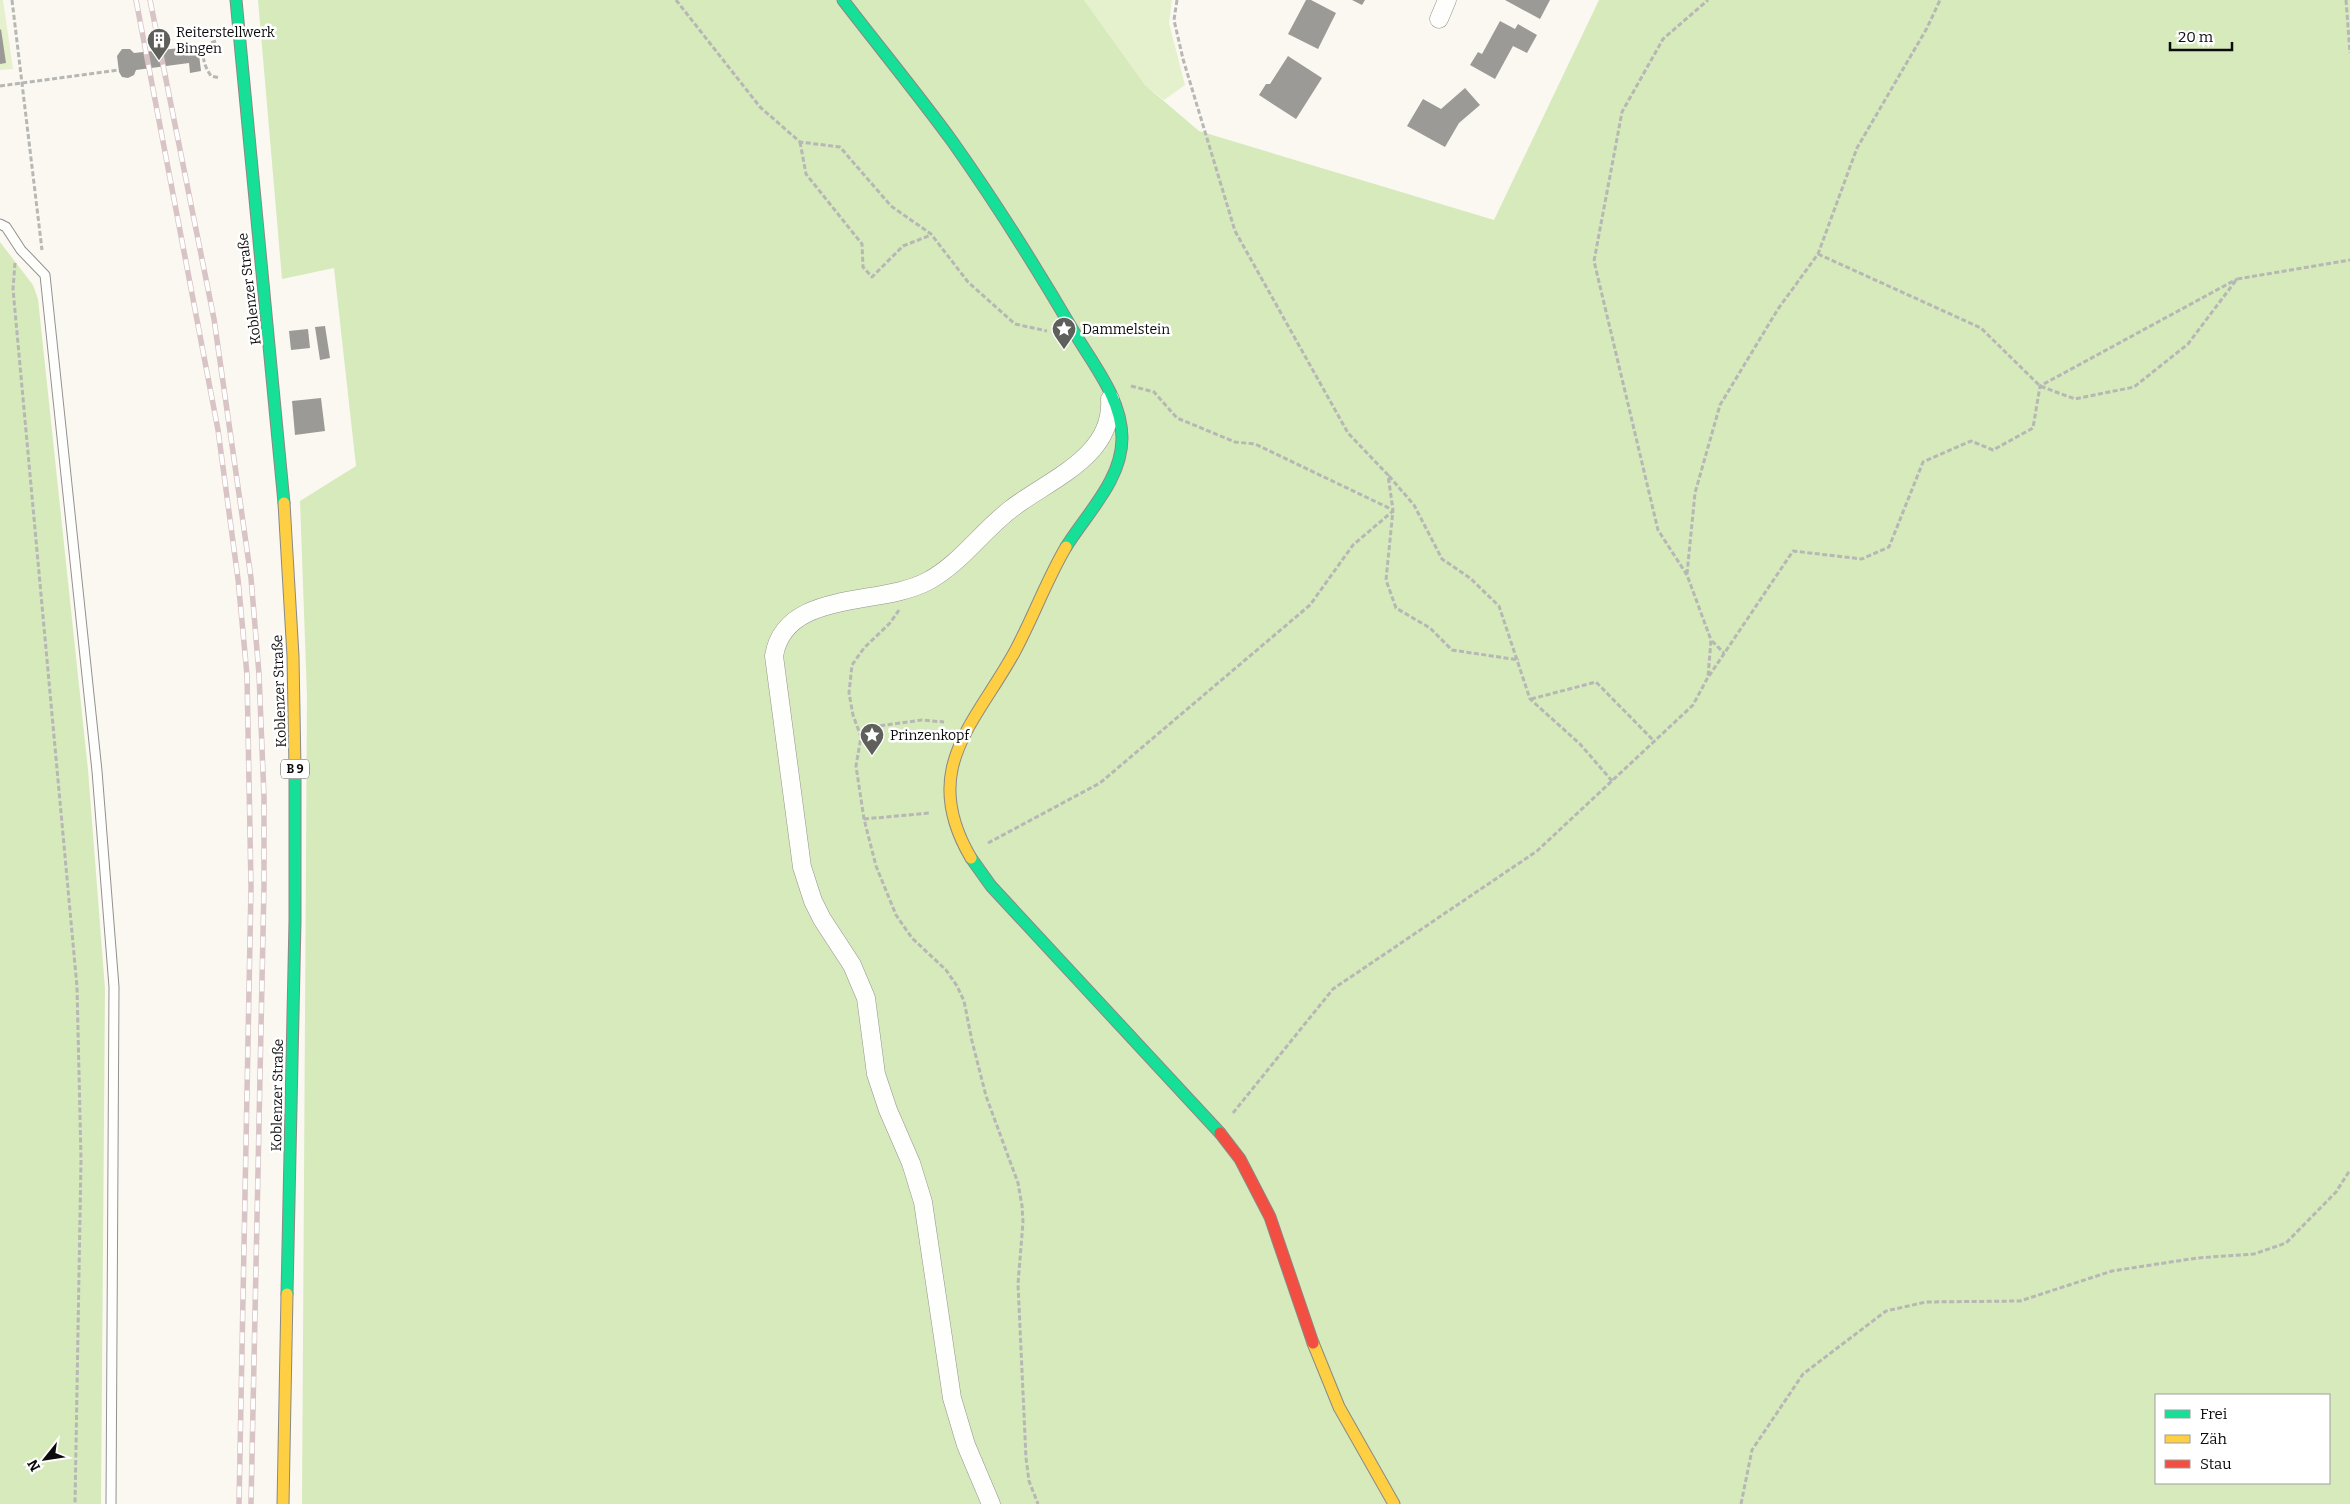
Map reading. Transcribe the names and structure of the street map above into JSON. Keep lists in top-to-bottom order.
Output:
{
  "streets": {
    "street": ["Koblenzer Straße", "B 9"]
  },
  "places": {
    "building": ["Reiterstellwerk Bingen"],
    "place": ["Dammelstein", "Prinzenkopf"]
  },
  "legend": ["Frei", "Zäh", "Stau"],
  "scale_bar": "20 m",
  "north": "bottom left"
}
